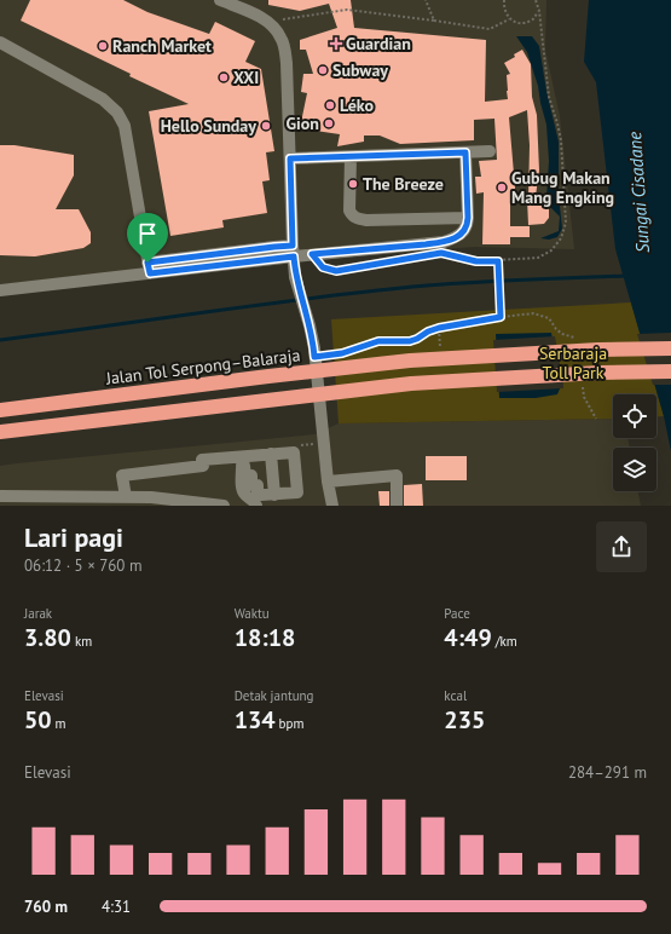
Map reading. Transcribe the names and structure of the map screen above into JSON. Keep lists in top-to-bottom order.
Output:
{
  "streets": {
    "highway": ["Jalan Tol Serpong–Balaraja"]
  },
  "water": ["Sungai Cisadane"],
  "parks": ["Serbaraja Toll Park"],
  "places": {
    "health": ["Guardian"],
    "other": [
      "Ranch Market",
      "Subway",
      "XXI",
      "Léko",
      "Gion",
      "Hello Sunday",
      "The Breeze",
      "Gubug Makan Mang Engking"
    ]
  },
  "page": {
    "heading": ["Lari pagi", "06:12 · 5 × 760 m"],
    "stats": [
      ["Jarak", "3.80 km"],
      ["Waktu", "18:18"],
      ["Pace", "4:49 /km"],
      ["Elevasi", "50 m"],
      ["Detak jantung", "134 bpm"],
      ["kcal", "235"]
    ],
    "chart": ["Elevasi", "284–291 m"],
    "list": [
      {
        "name": "760 m",
        "note": "4:31"
      }
    ]
  }
}
